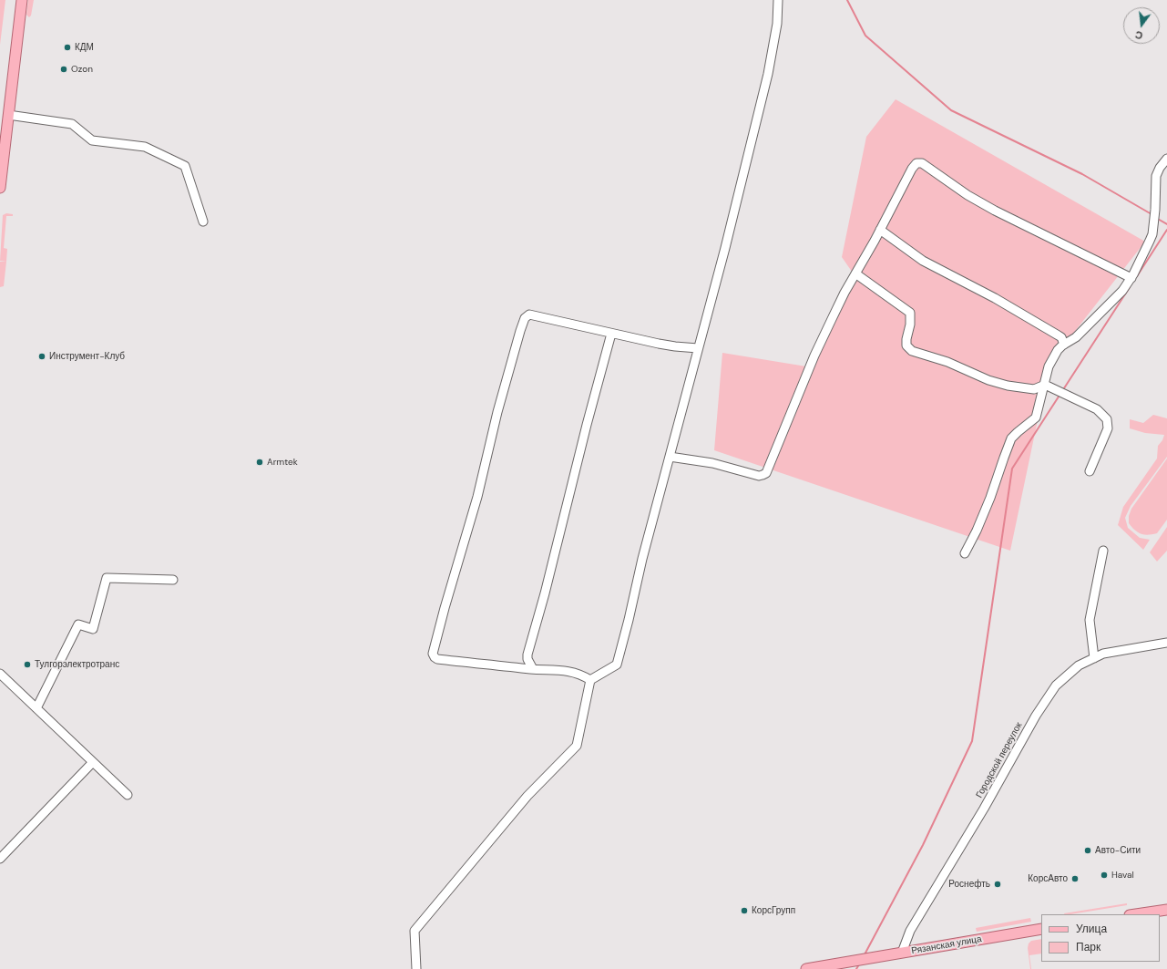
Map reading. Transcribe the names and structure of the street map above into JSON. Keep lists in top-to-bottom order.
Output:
{
  "streets": {
    "main road": ["Рязанская улица"],
    "street": ["Городской переулок"]
  },
  "crossings": [
    ["Городской переулок", "Рязанская улица"]
  ],
  "places": [
    "КДМ",
    "Ozon",
    "Инструмент-Клуб",
    "Armtek",
    "Тулгорэлектротранс",
    "Авто-Сити",
    "Haval",
    "КорсАвто",
    "Роснефть",
    "КорсГрупп"
  ],
  "legend": ["Улица", "Парк"],
  "north": "bottom"
}
